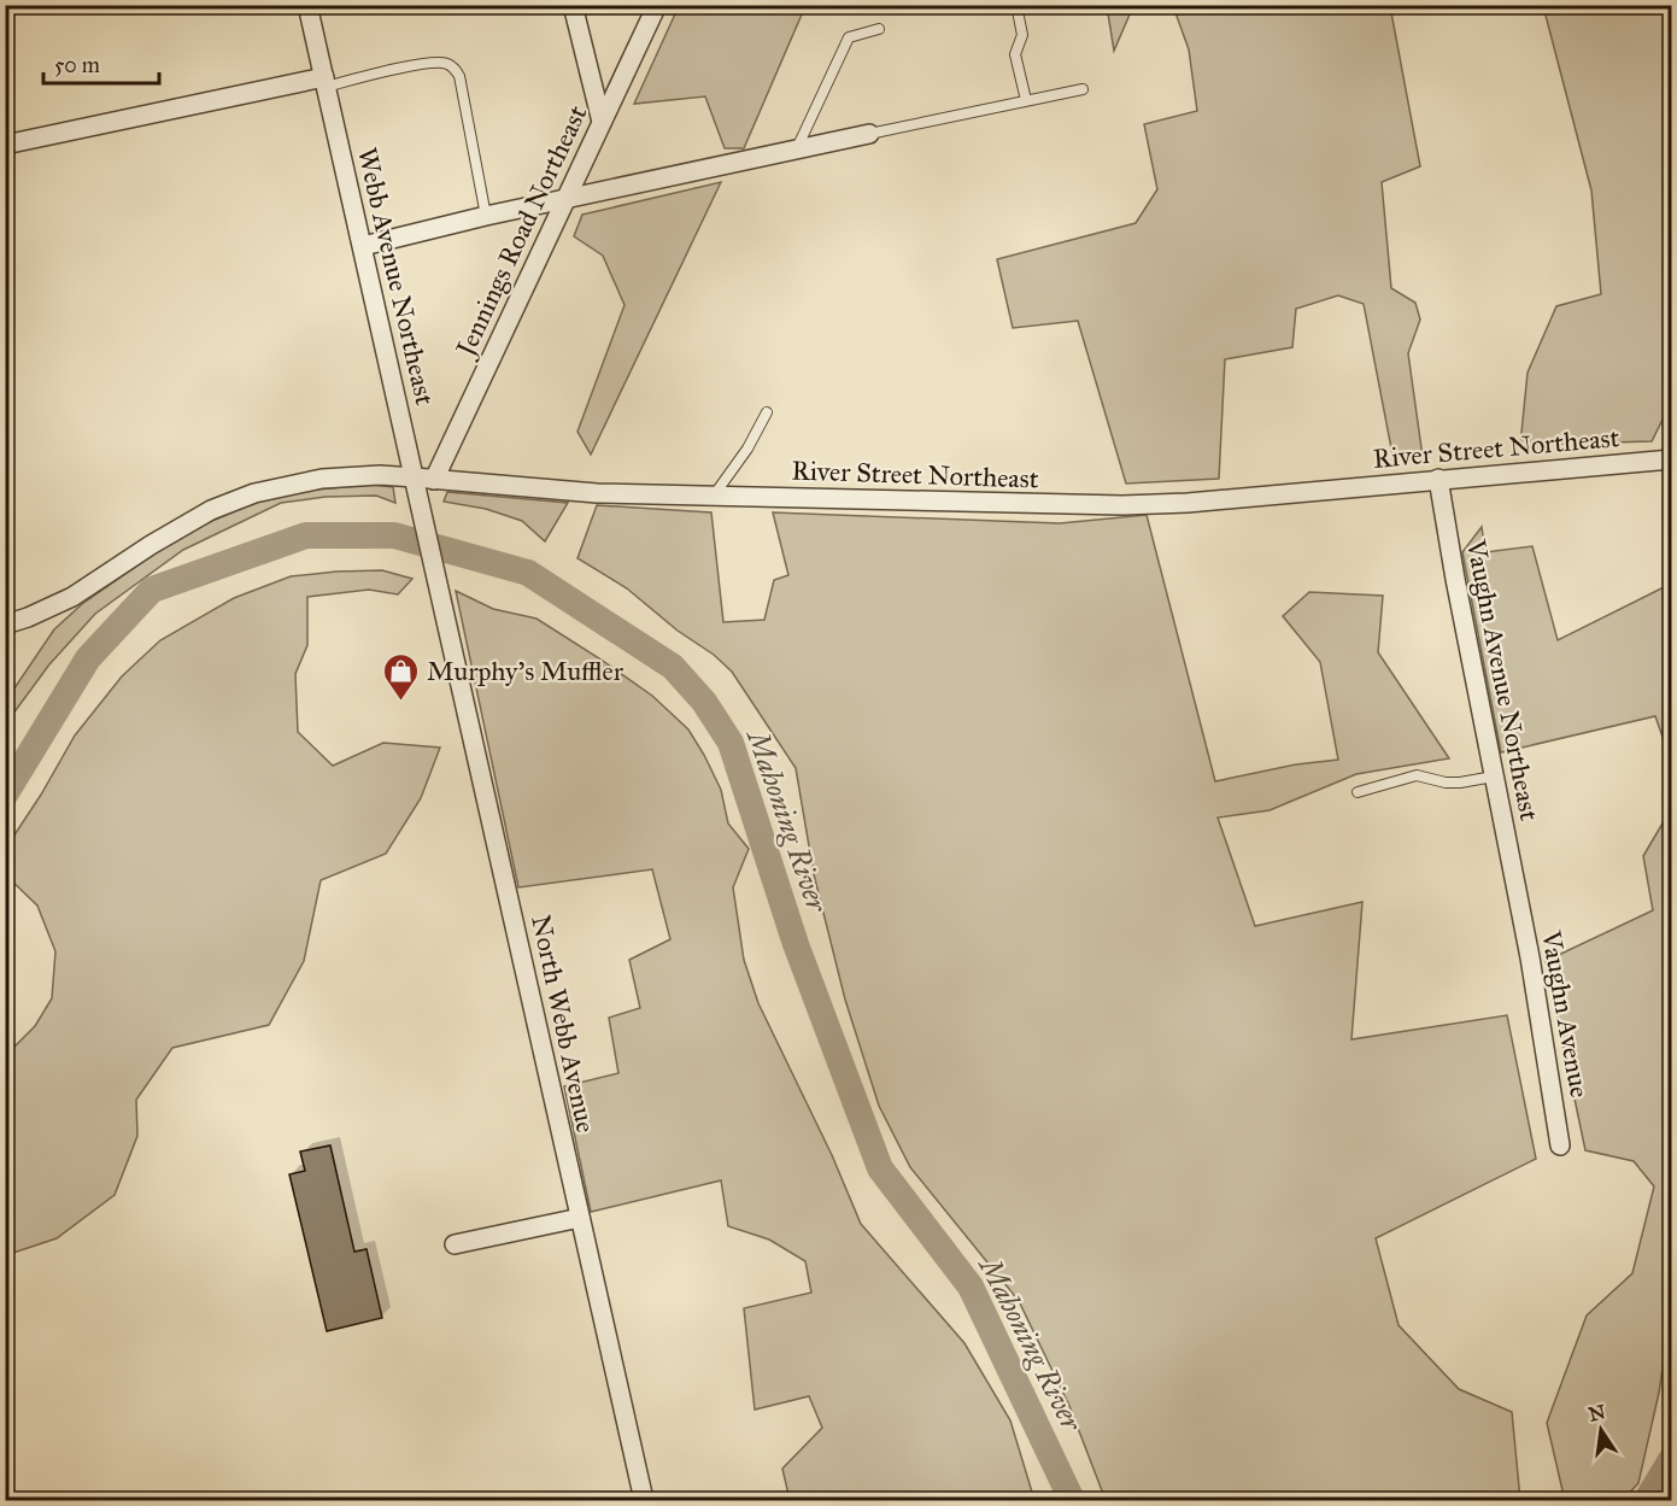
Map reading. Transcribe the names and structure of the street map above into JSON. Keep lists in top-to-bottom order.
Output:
{
  "streets": {
    "street": [
      "Jennings Road Northeast",
      "Webb Avenue Northeast",
      "River Street Northeast",
      "Vaughn Avenue Northeast",
      "Vaughn Avenue",
      "North Webb Avenue"
    ]
  },
  "crossings": [
    ["Jennings Road Northeast", "River Street Northeast"],
    ["Webb Avenue Northeast", "River Street Northeast"],
    ["Webb Avenue Northeast", "North Webb Avenue"],
    ["River Street Northeast", "Vaughn Avenue Northeast"],
    ["Vaughn Avenue Northeast", "Vaughn Avenue"]
  ],
  "water": ["Mahoning River"],
  "places": {
    "shop": ["Murphy's Muffler"]
  },
  "scale_bar": "50 m",
  "north": "top"
}
